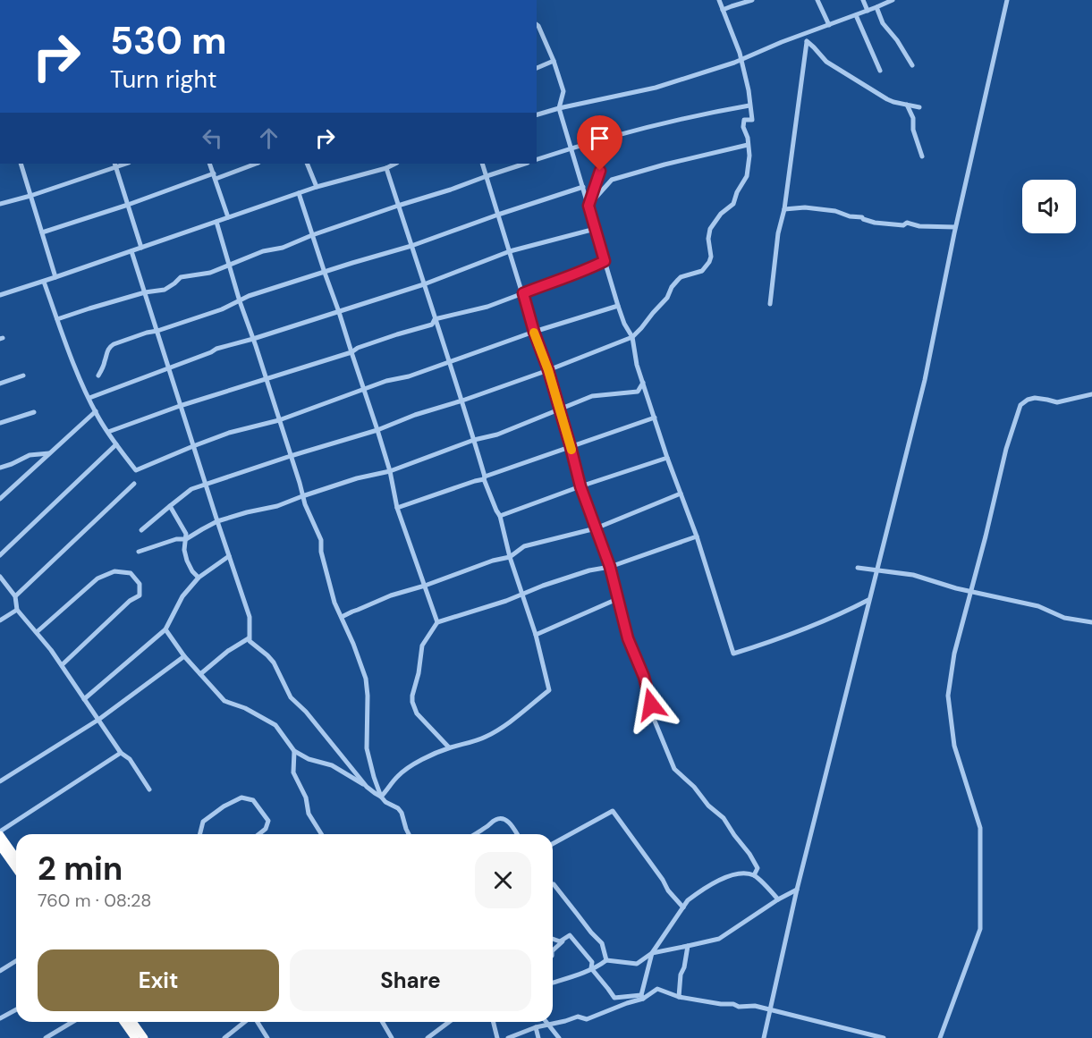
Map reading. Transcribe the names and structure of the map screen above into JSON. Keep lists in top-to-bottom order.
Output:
{
  "page": {
    "turn": ["530 m", "Turn right"],
    "heading": ["2 min", "760 m · 08:28"],
    "buttons": ["Exit", "Share"]
  }
}
